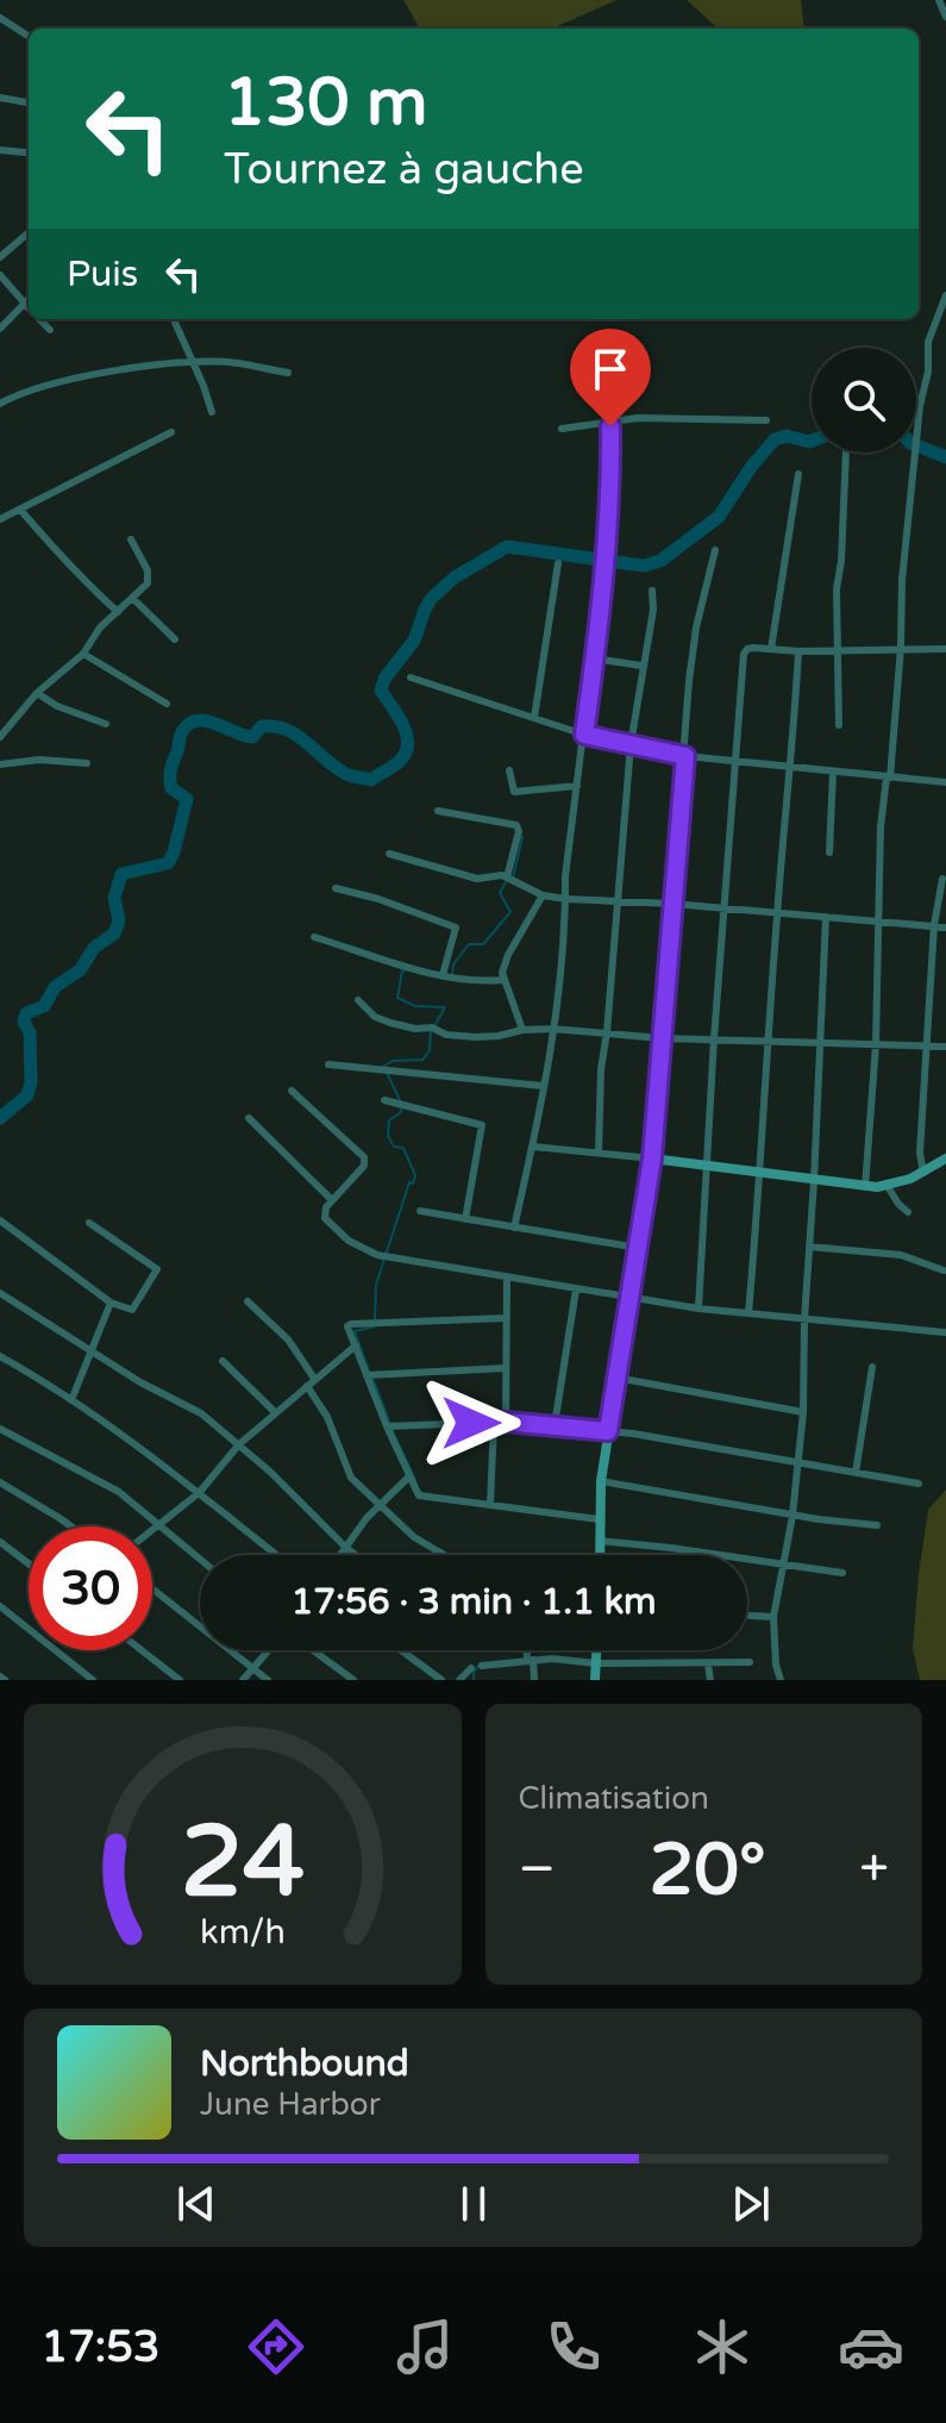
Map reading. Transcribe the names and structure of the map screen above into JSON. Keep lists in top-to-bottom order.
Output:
{
  "page": {
    "turn": ["130 m", "Tournez à gauche"],
    "then": "Puis",
    "limit": "30",
    "trip": "17:56 · 3 min · 1.1 km",
    "tile": "Climatisation",
    "heat": ["−", "20°", "+"],
    "song": ["Northbound", "June Harbor"],
    "tabs": "17:53",
    "gauge": ["24", "km/h"]
  }
}
